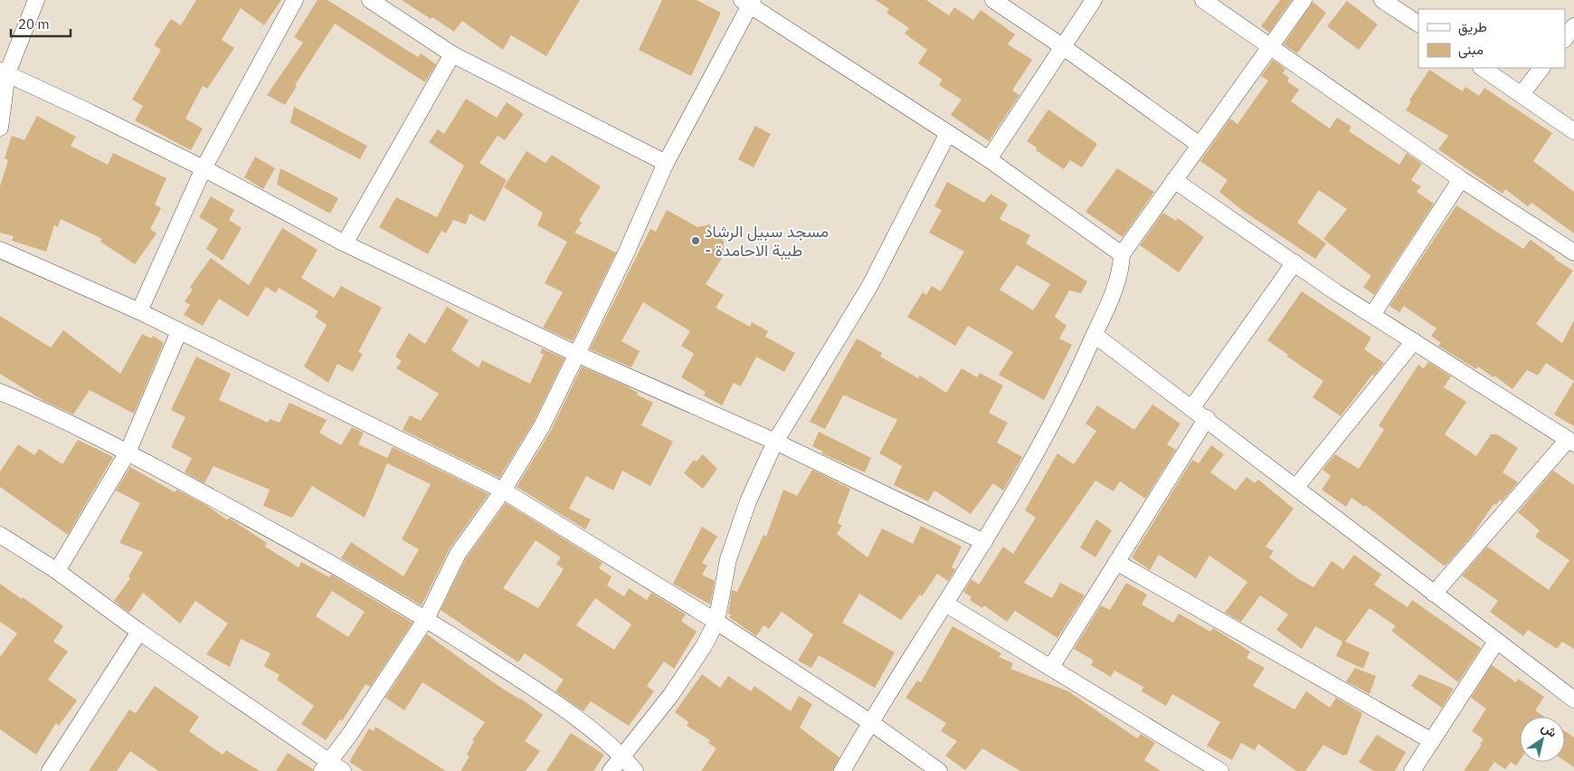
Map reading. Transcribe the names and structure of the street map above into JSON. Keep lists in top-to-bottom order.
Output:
{
  "places": ["مسجد سبيل الرشاد - طيبة الاحامدة"],
  "legend": ["طريق", "مبنى"],
  "scale_bar": "20 m",
  "north": "top right"
}
